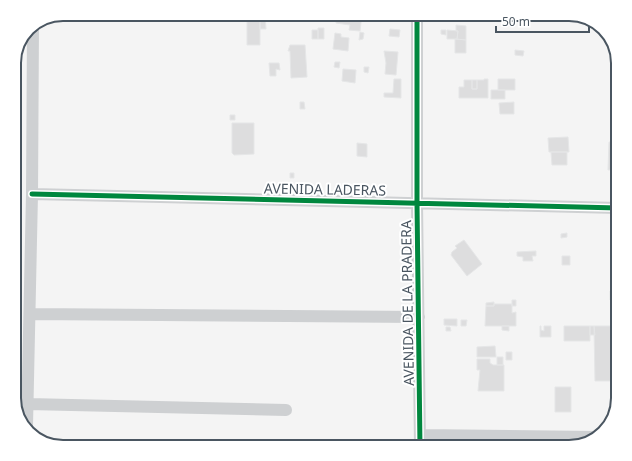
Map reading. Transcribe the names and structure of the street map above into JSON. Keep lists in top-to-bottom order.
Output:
{
  "streets": {
    "street": ["AVENIDA LADERAS", "AVENIDA DE LA PRADERA"]
  },
  "crossings": [
    ["AVENIDA LADERAS", "AVENIDA DE LA PRADERA"]
  ],
  "scale_bar": "50 m"
}
